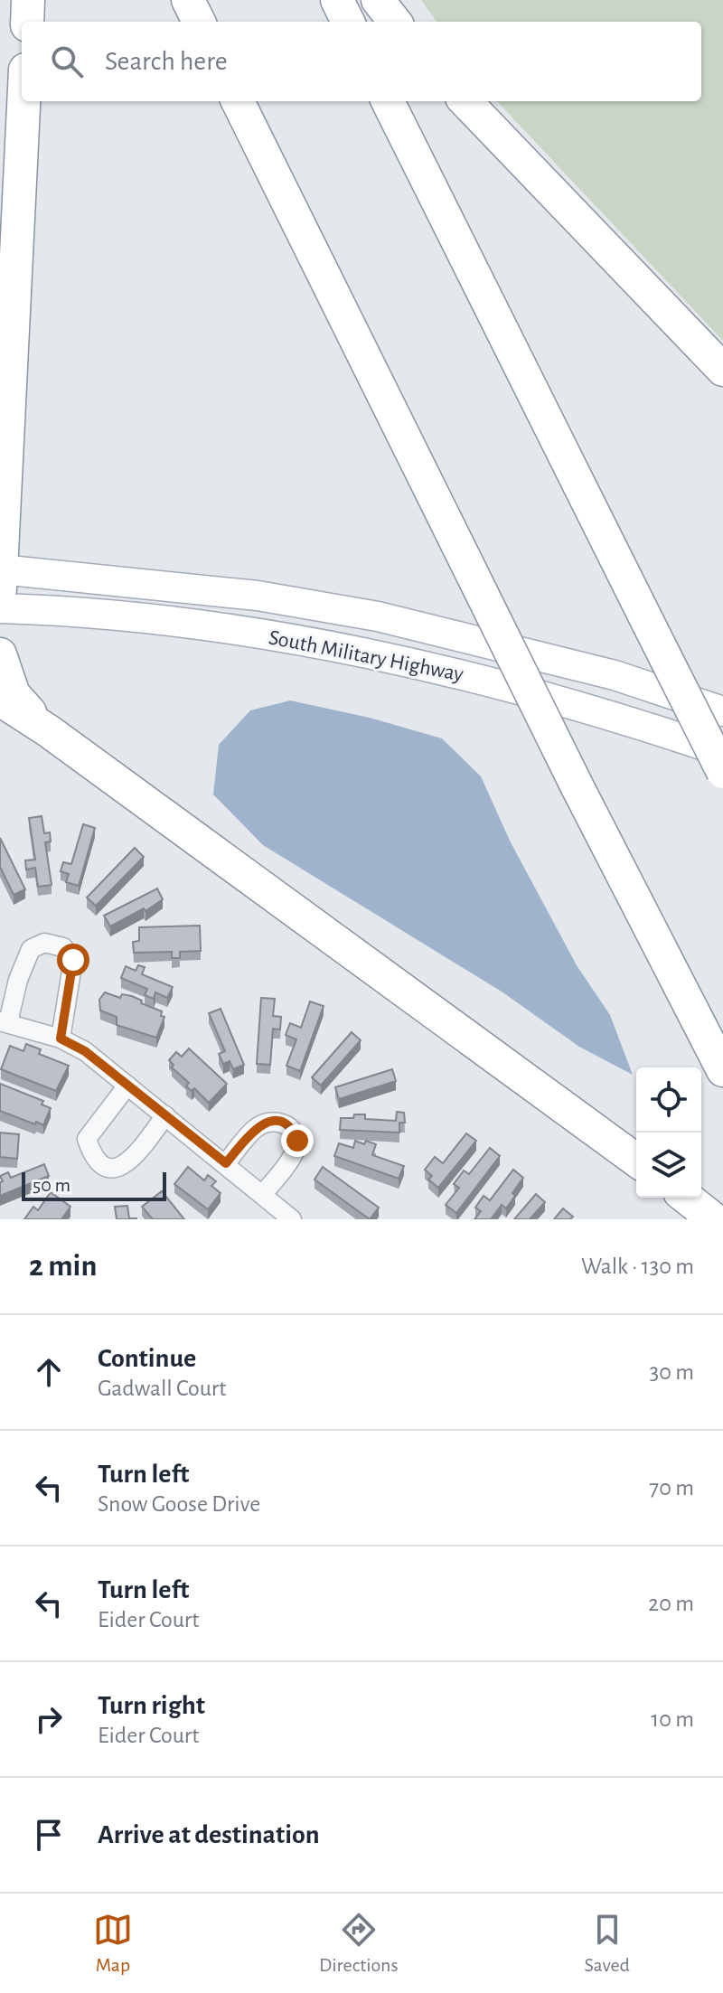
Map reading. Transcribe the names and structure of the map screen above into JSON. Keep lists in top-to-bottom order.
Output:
{
  "streets": {
    "main road": ["South Military Highway"]
  },
  "scale_bar": "50 m",
  "page": {
    "search": "Search here",
    "scale": "50 m",
    "heading": ["2 min", "Walk · 130 m"],
    "list": [
      ["Continue", "Gadwall Court", "30 m"],
      ["Turn left", "Snow Goose Drive", "70 m"],
      ["Turn left", "Eider Court", "20 m"],
      ["Turn right", "Eider Court", "10 m"],
      "Arrive at destination"
    ],
    "nav": ["Map", "Directions", "Saved"]
  }
}
